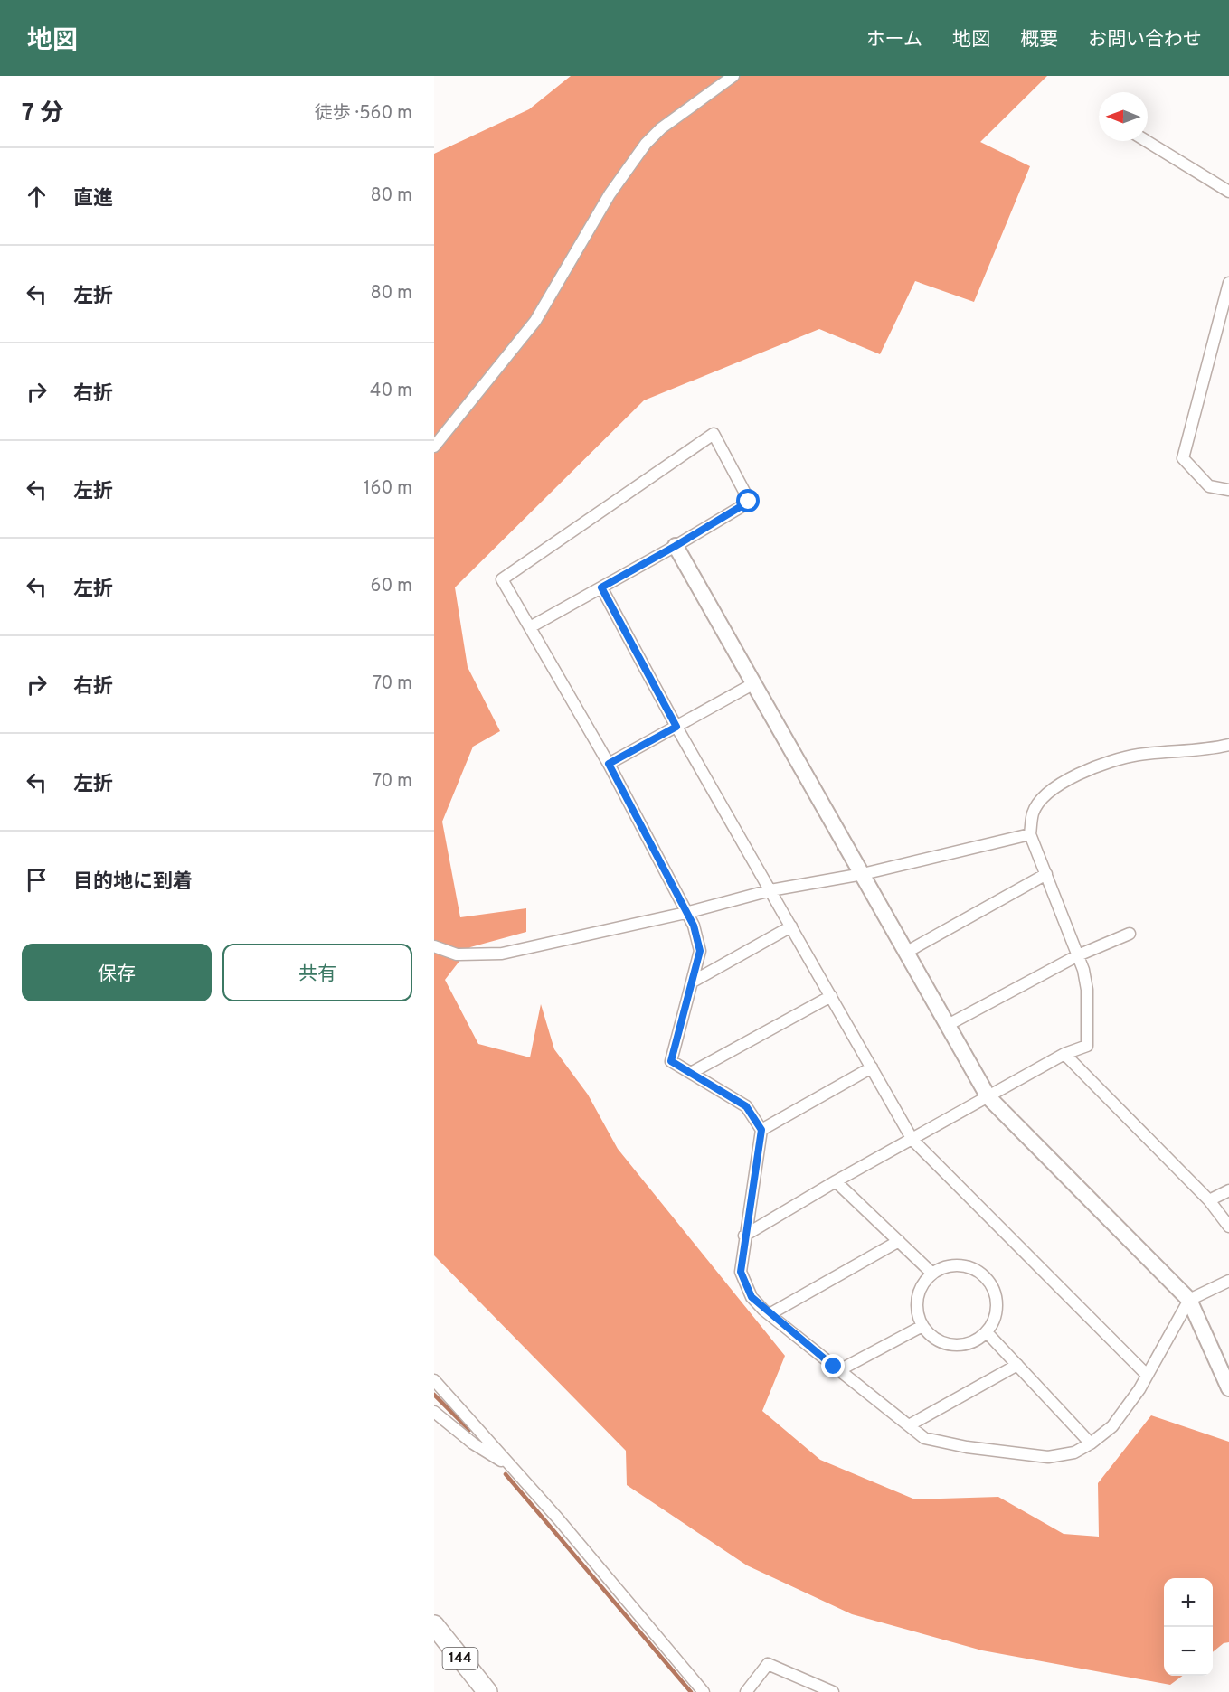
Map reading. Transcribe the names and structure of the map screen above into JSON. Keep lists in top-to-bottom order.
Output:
{
  "streets": {
    "highway": ["144"]
  },
  "north": "left",
  "page": {
    "header": "地図",
    "nav": [
      "ホーム",
      "地図",
      "概要",
      "お問い合わせ"
    ],
    "heading": ["7 分", "徒歩 · 560 m"],
    "list": [
      ["直進", "80 m"],
      ["左折", "80 m"],
      ["右折", "40 m"],
      ["左折", "160 m"],
      ["左折", "60 m"],
      ["右折", "70 m"],
      ["左折", "70 m"],
      "目的地に到着"
    ],
    "buttons": ["保存", "共有"],
    "map_buttons": ["+", "−"]
  }
}
